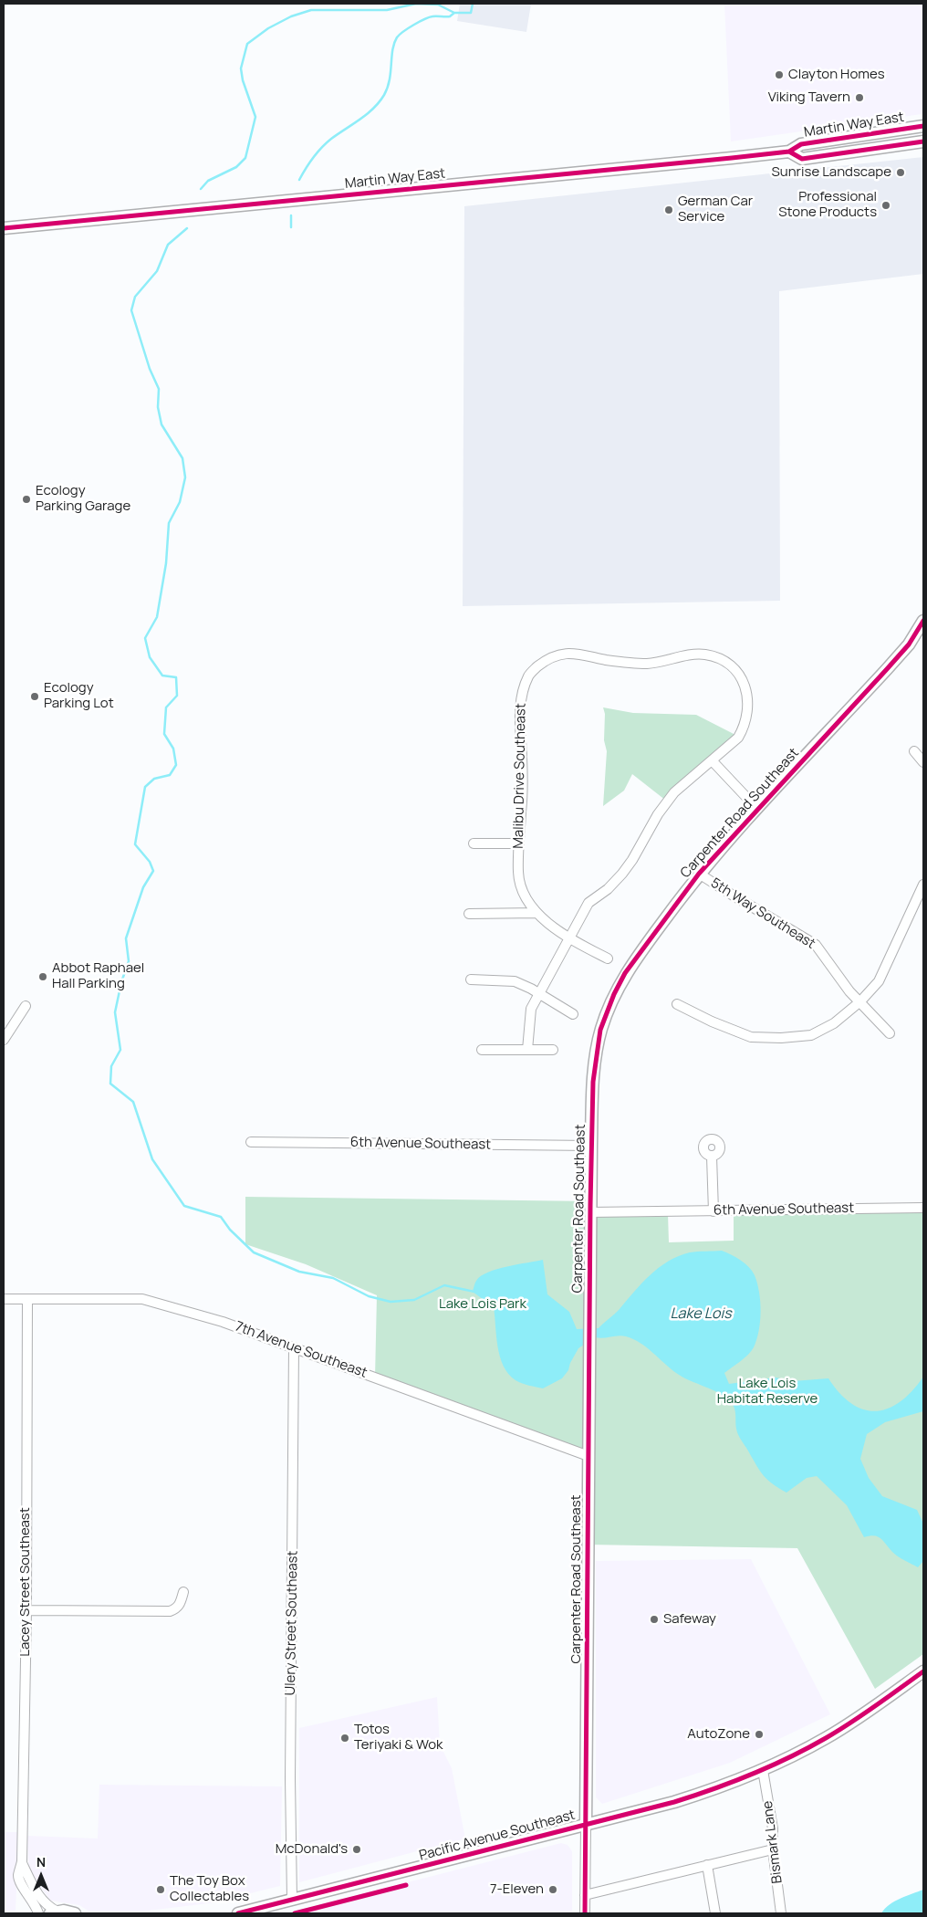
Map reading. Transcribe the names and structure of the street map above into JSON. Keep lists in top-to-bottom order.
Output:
{
  "streets": {
    "main road": ["Martin Way East", "Carpenter Road Southeast", "Pacific Avenue Southeast"],
    "street": [
      "Malibu Drive Southeast",
      "5th Way Southeast",
      "6th Avenue Southeast",
      "7th Avenue Southeast",
      "Lacey Street Southeast",
      "Ulery Street Southeast",
      "Bismark Lane"
    ]
  },
  "crossings": [
    ["Carpenter Road Southeast", "5th Way Southeast"],
    ["Carpenter Road Southeast", "6th Avenue Southeast"],
    ["Carpenter Road Southeast", "7th Avenue Southeast"],
    ["Carpenter Road Southeast", "Pacific Avenue Southeast"],
    ["7th Avenue Southeast", "Lacey Street Southeast"],
    ["7th Avenue Southeast", "Ulery Street Southeast"],
    ["Ulery Street Southeast", "Pacific Avenue Southeast"],
    ["Pacific Avenue Southeast", "Bismark Lane"]
  ],
  "water": ["Lake Lois"],
  "parks": ["Lake Lois Park", "Lake Lois Habitat Reserve"],
  "places": [
    "Clayton Homes",
    "Viking Tavern",
    "Sunrise Landscape",
    "Professional Stone Products",
    "German Car Service",
    "Ecology Parking Garage",
    "Ecology Parking Lot",
    "Abbot Raphael Hall Parking",
    "Safeway",
    "AutoZone",
    "Totos Teriyaki & Wok",
    "McDonald's",
    "The Toy Box Collectables",
    "7-Eleven"
  ],
  "north": "top"
}
